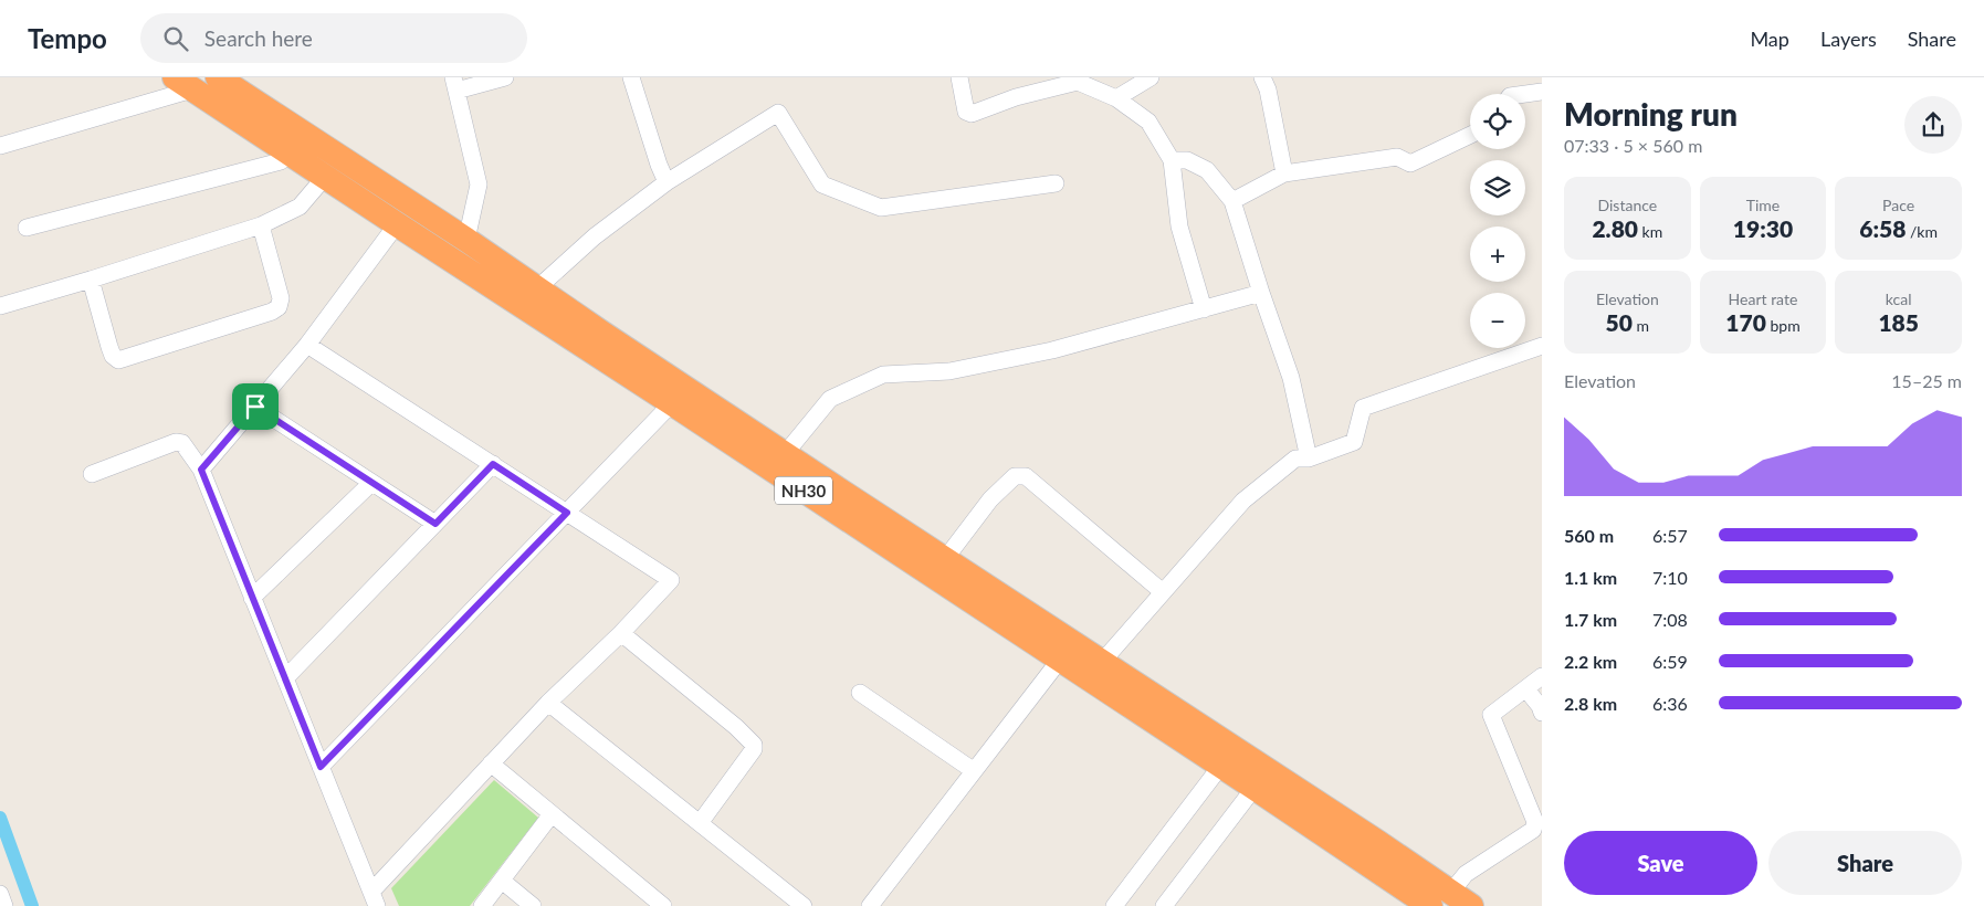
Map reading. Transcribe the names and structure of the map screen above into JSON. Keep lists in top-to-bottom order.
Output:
{
  "streets": {
    "highway": ["NH30"]
  },
  "page": {
    "header": "Tempo",
    "search": "Search here",
    "nav": ["Map", "Layers", "Share"],
    "heading": ["Morning run", "07:33 · 5 × 560 m"],
    "map_buttons": ["+", "−"],
    "stats": [
      ["Distance", "2.80 km"],
      ["Time", "19:30"],
      ["Pace", "6:58 /km"],
      ["Elevation", "50 m"],
      ["Heart rate", "170 bpm"],
      ["kcal", "185"]
    ],
    "chart": ["Elevation", "15–25 m"],
    "list": [
      {
        "name": "560 m",
        "note": "6:57"
      },
      {
        "name": "1.1 km",
        "note": "7:10"
      },
      {
        "name": "1.7 km",
        "note": "7:08"
      },
      {
        "name": "2.2 km",
        "note": "6:59"
      },
      {
        "name": "2.8 km",
        "note": "6:36"
      }
    ],
    "buttons": ["Save", "Share"]
  }
}
